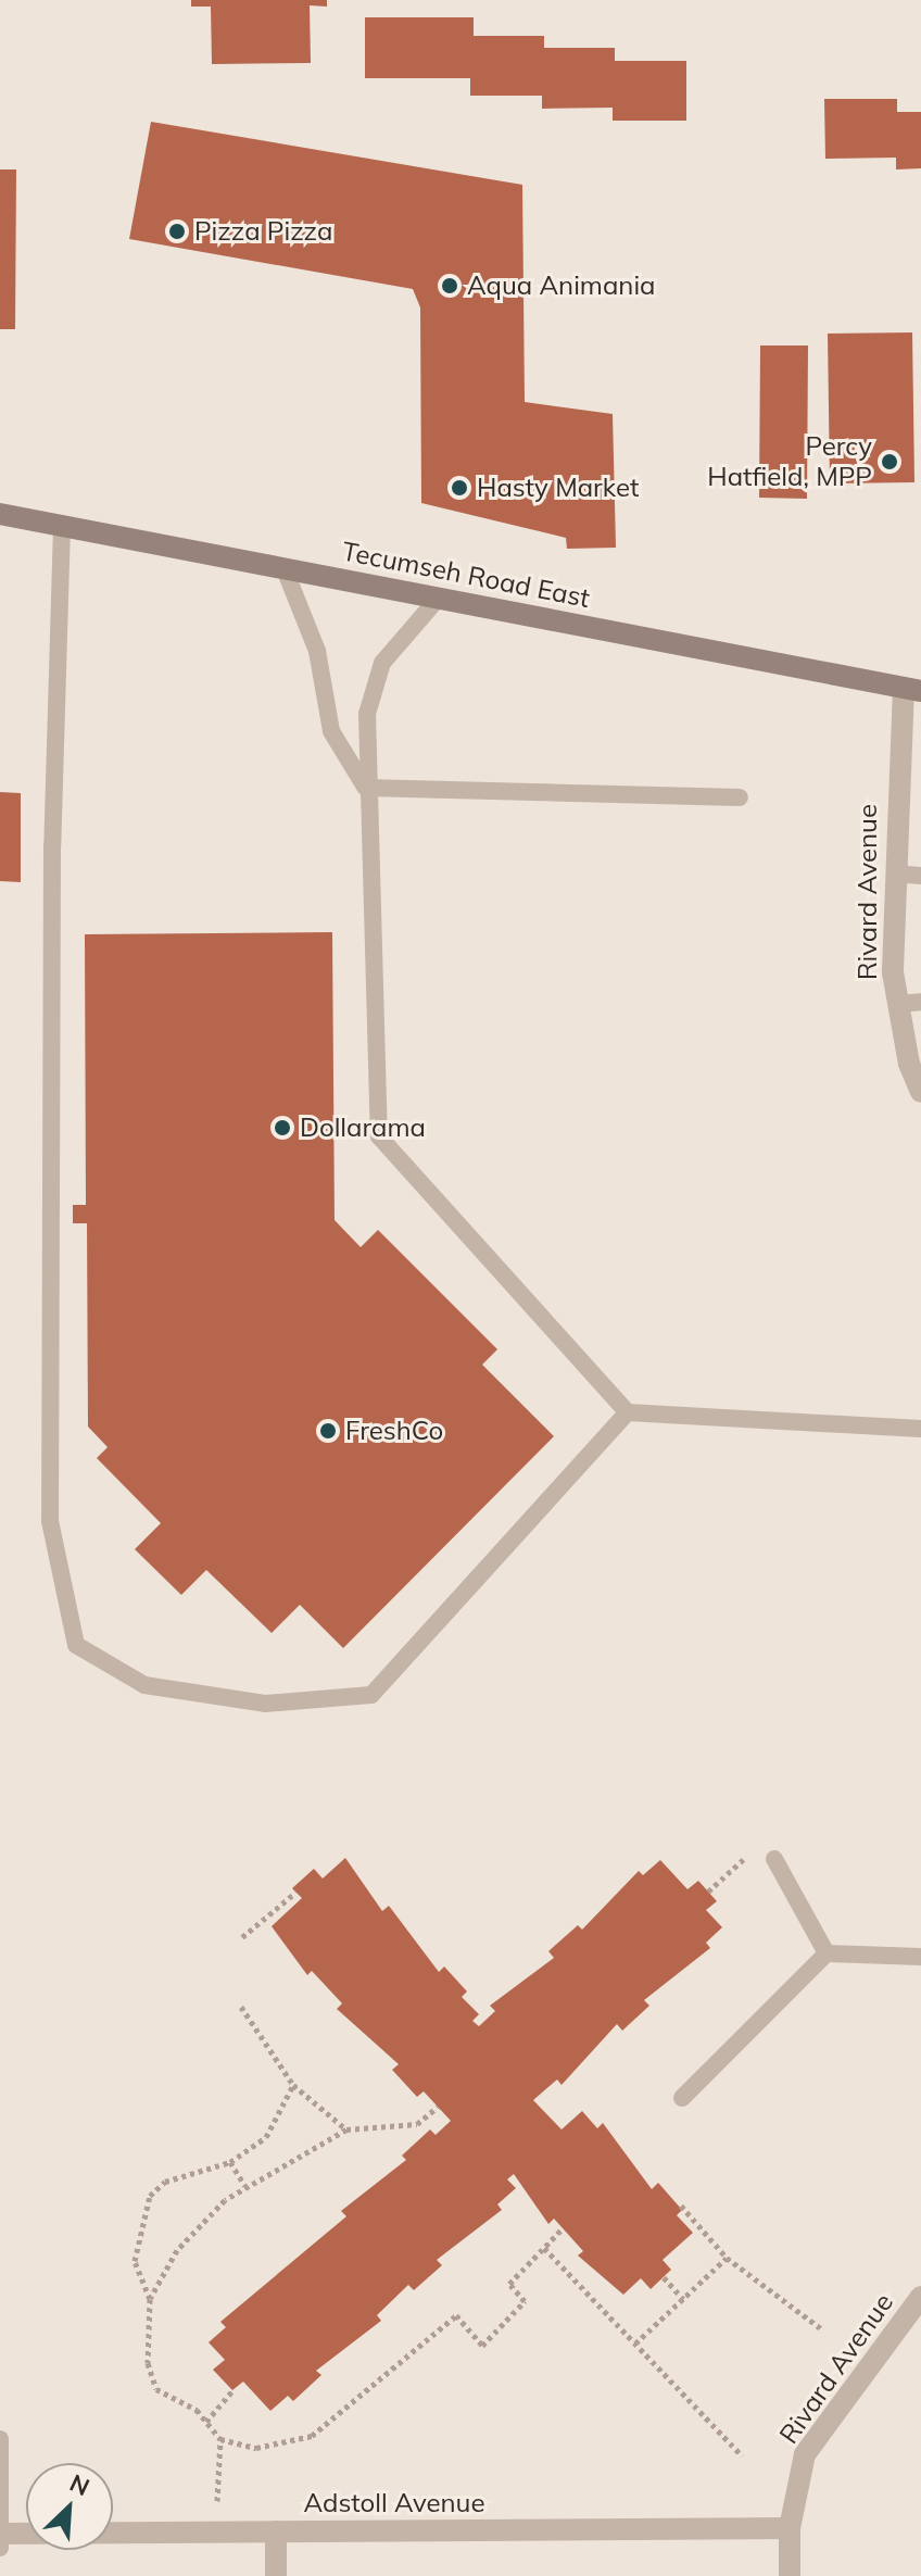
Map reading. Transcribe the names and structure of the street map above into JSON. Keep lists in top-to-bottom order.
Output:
{
  "streets": {
    "main road": ["Tecumseh Road East"],
    "street": ["Rivard Avenue", "Adstoll Avenue"]
  },
  "crossings": [
    ["Tecumseh Road East", "Rivard Avenue"],
    ["Rivard Avenue", "Adstoll Avenue"]
  ],
  "places": [
    "Pizza Pizza",
    "Aqua Animania",
    "Percy Hatfield, MPP",
    "Hasty Market",
    "Dollarama",
    "FreshCo"
  ],
  "north": "top right"
}
